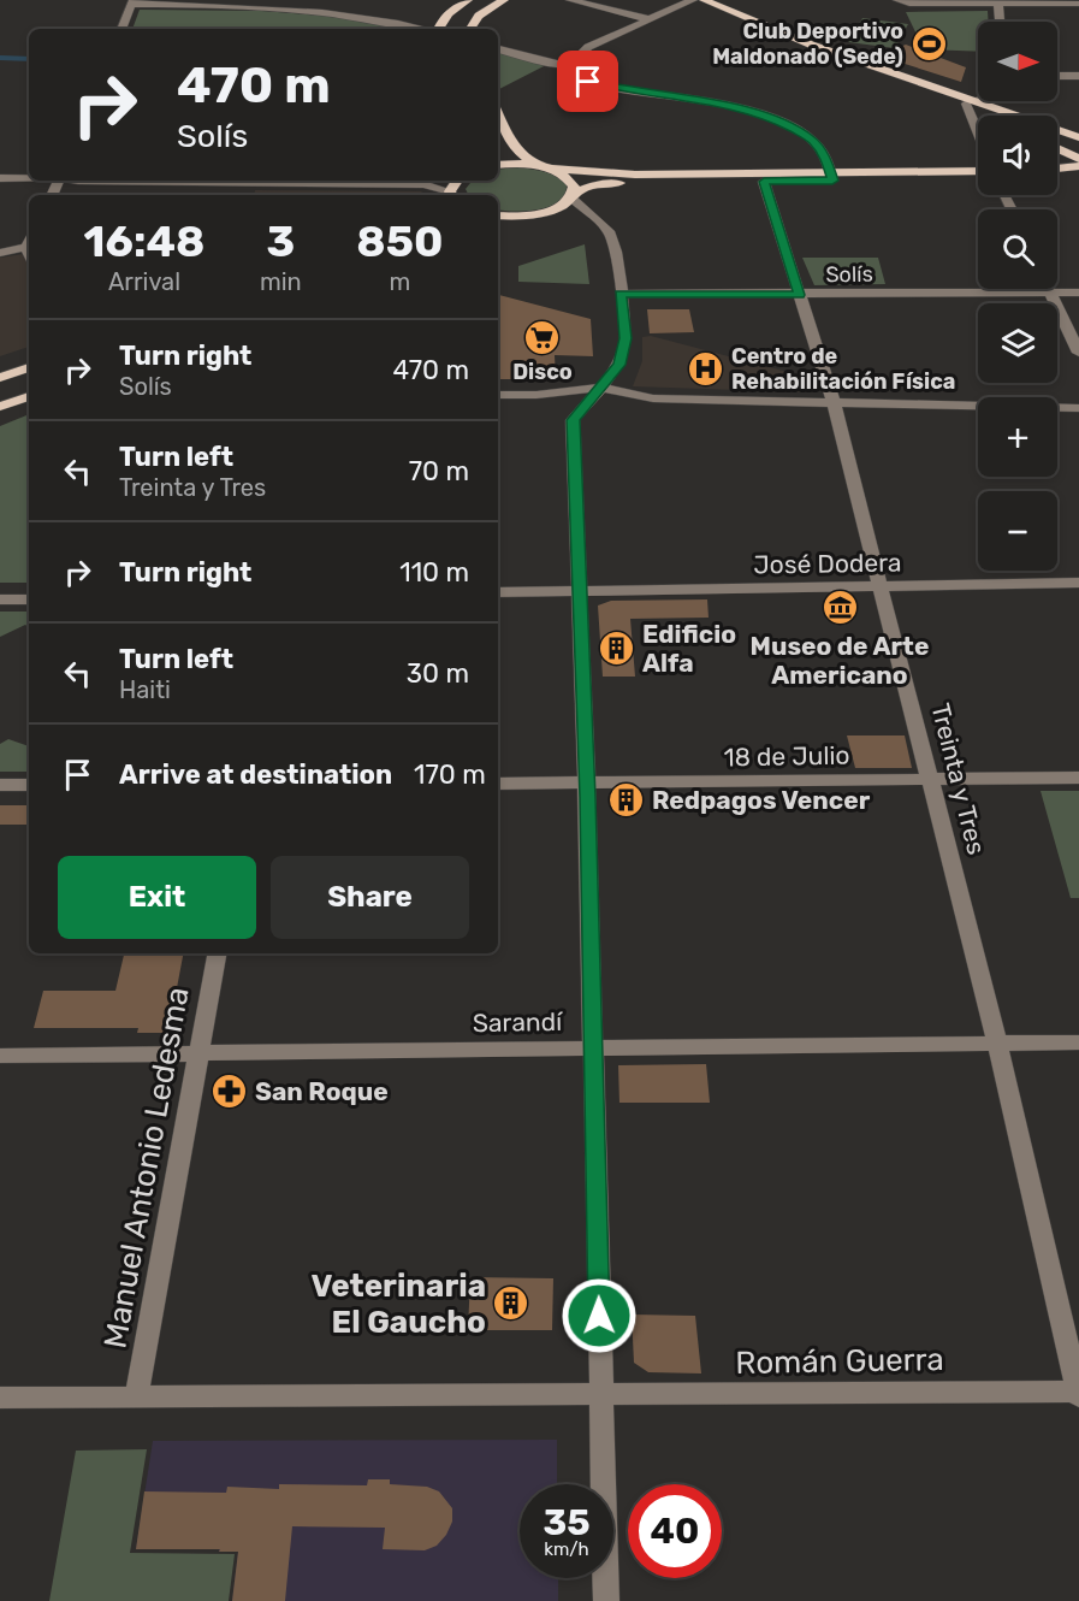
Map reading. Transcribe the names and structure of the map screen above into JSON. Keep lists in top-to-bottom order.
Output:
{
  "streets": {
    "street": [
      "Solís",
      "José Dodera",
      "18 de Julio",
      "Treinta y Tres",
      "Sarandí",
      "Manuel Antonio Ledesma",
      "Román Guerra"
    ]
  },
  "crossings": [
    ["Solís", "Treinta y Tres"],
    ["José Dodera", "Treinta y Tres"],
    ["18 de Julio", "Treinta y Tres"],
    ["Treinta y Tres", "Sarandí"],
    ["Treinta y Tres", "Román Guerra"],
    ["Sarandí", "Manuel Antonio Ledesma"],
    ["Manuel Antonio Ledesma", "Román Guerra"]
  ],
  "places": {
    "sports": ["Club Deportivo Maldonado (Sede)"],
    "supermarket": ["Disco"],
    "hospital": ["Centro de Rehabilitación Física"],
    "museum": ["Museo de Arte Americano"],
    "building": ["Edificio Alfa", "Redpagos Vencer", "Veterinaria El Gaucho"],
    "pharmacy": ["San Roque"]
  },
  "north": "right",
  "page": {
    "map_buttons": ["+", "−"],
    "turn": ["470 m", "Solís"],
    "eta": [
      "16:48",
      "Arrival",
      "3",
      "min",
      "850",
      "m"
    ],
    "list": [
      {
        "name": "Turn right",
        "note": "Solís",
        "value": "470 m"
      },
      {
        "name": "Turn left",
        "note": "Treinta y Tres",
        "value": "70 m"
      },
      {
        "name": "Turn right",
        "value": "110 m"
      },
      {
        "name": "Turn left",
        "note": "Haiti",
        "value": "30 m"
      },
      {
        "name": "Arrive at destination",
        "value": "170 m"
      }
    ],
    "buttons": ["Exit", "Share"],
    "speed": "35 km/h",
    "limit": "40"
  }
}
